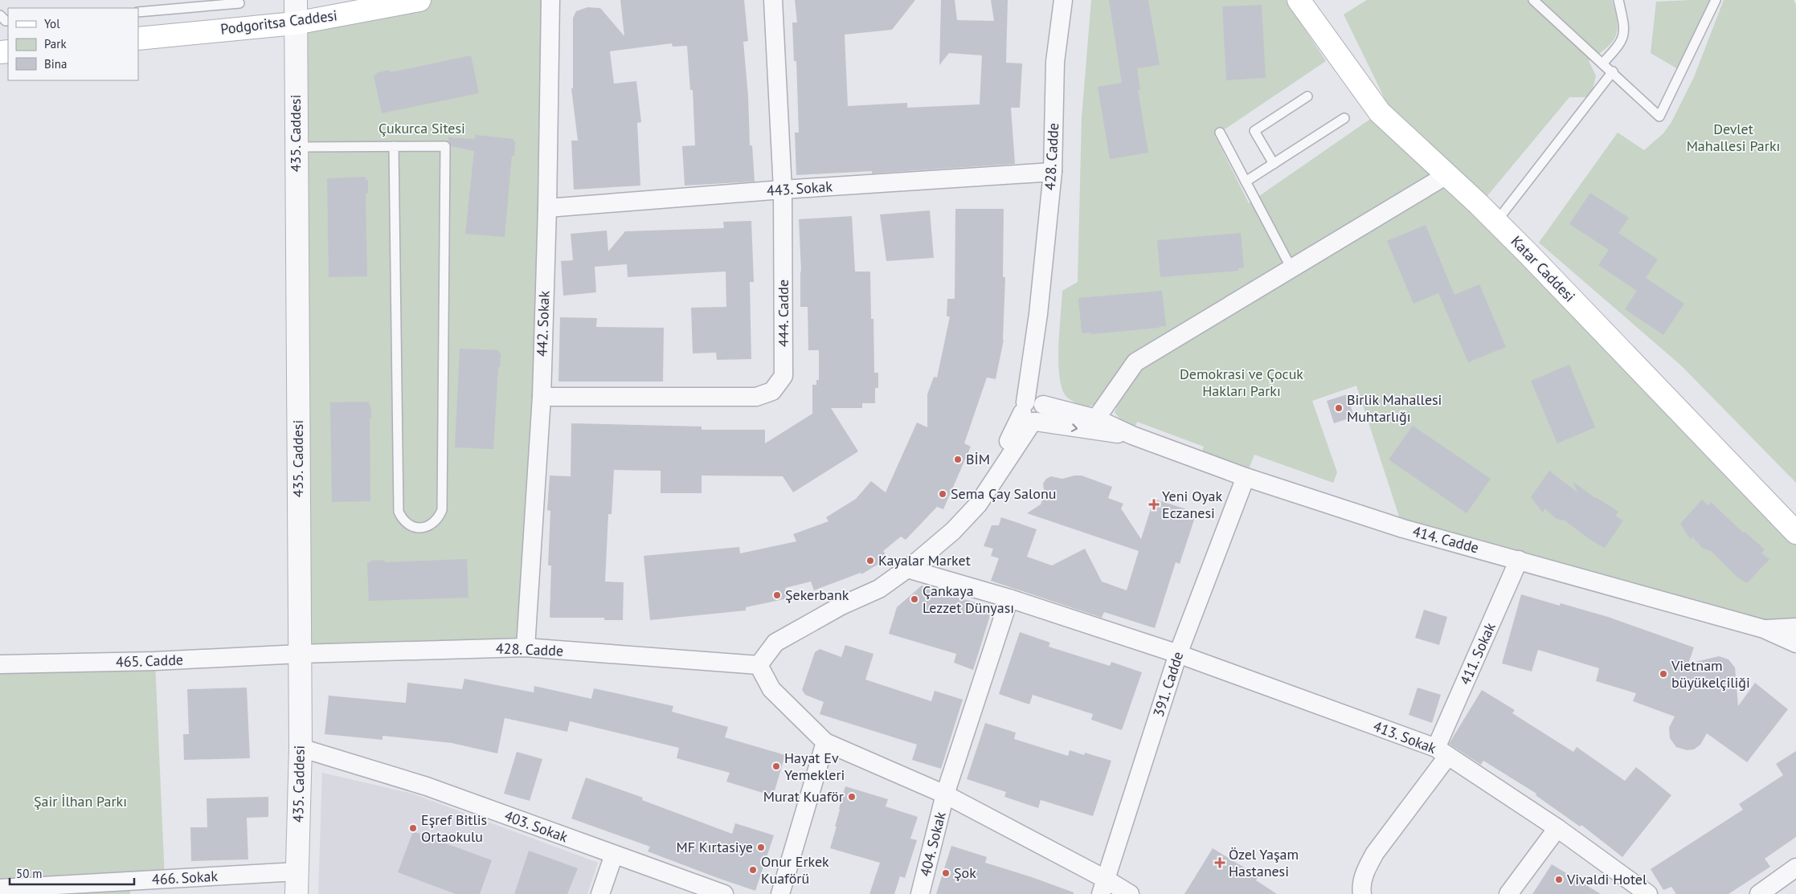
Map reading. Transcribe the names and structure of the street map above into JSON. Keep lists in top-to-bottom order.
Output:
{
  "streets": {
    "main road": ["Podgoritsa Caddesi", "Katar Caddesi"],
    "street": [
      "435. Caddesi",
      "428. Cadde",
      "443. Sokak",
      "444. Cadde",
      "442. Sokak",
      "414. Cadde",
      "411. Sokak",
      "465. Cadde",
      "391. Cadde",
      "413. Sokak",
      "403. Sokak",
      "404. Sokak",
      "466. Sokak"
    ]
  },
  "crossings": [
    ["Podgoritsa Caddesi", "435. Caddesi"],
    ["435. Caddesi", "428. Cadde"],
    ["435. Caddesi", "465. Cadde"],
    ["435. Caddesi", "403. Sokak"],
    ["435. Caddesi", "466. Sokak"],
    ["428. Cadde", "443. Sokak"],
    ["428. Cadde", "442. Sokak"],
    ["428. Cadde", "465. Cadde"],
    ["443. Sokak", "444. Cadde"],
    ["443. Sokak", "442. Sokak"],
    ["444. Cadde", "442. Sokak"],
    ["414. Cadde", "411. Sokak"],
    ["414. Cadde", "391. Cadde"],
    ["411. Sokak", "413. Sokak"],
    ["391. Cadde", "413. Sokak"],
    ["413. Sokak", "404. Sokak"]
  ],
  "parks": [
    "Çukurca Sitesi",
    "Devlet Mahallesi Parkı",
    "Demokrasi ve Çocuk Hakları Parkı",
    "Şair İlhan Parkı"
  ],
  "places": {
    "other": [
      "Birlik Mahallesi Muhtarlığı",
      "BİM",
      "Sema Çay Salonu",
      "Kayalar Market",
      "Şekerbank",
      "Çankaya Lezzet Dünyası",
      "Vietnam büyükelçiliği",
      "Hayat Ev Yemekleri",
      "Murat Kuaför",
      "Eşref Bitlis Ortaokulu",
      "MF Kırtasiye",
      "Onur Erkek Kuaförü",
      "Şok",
      "Vivaldi Hotel"
    ],
    "health": ["Yeni Oyak Eczanesi", "Özel Yaşam Hastanesi"]
  },
  "legend": ["Yol", "Park", "Bina"],
  "scale_bar": "50 m"
}
